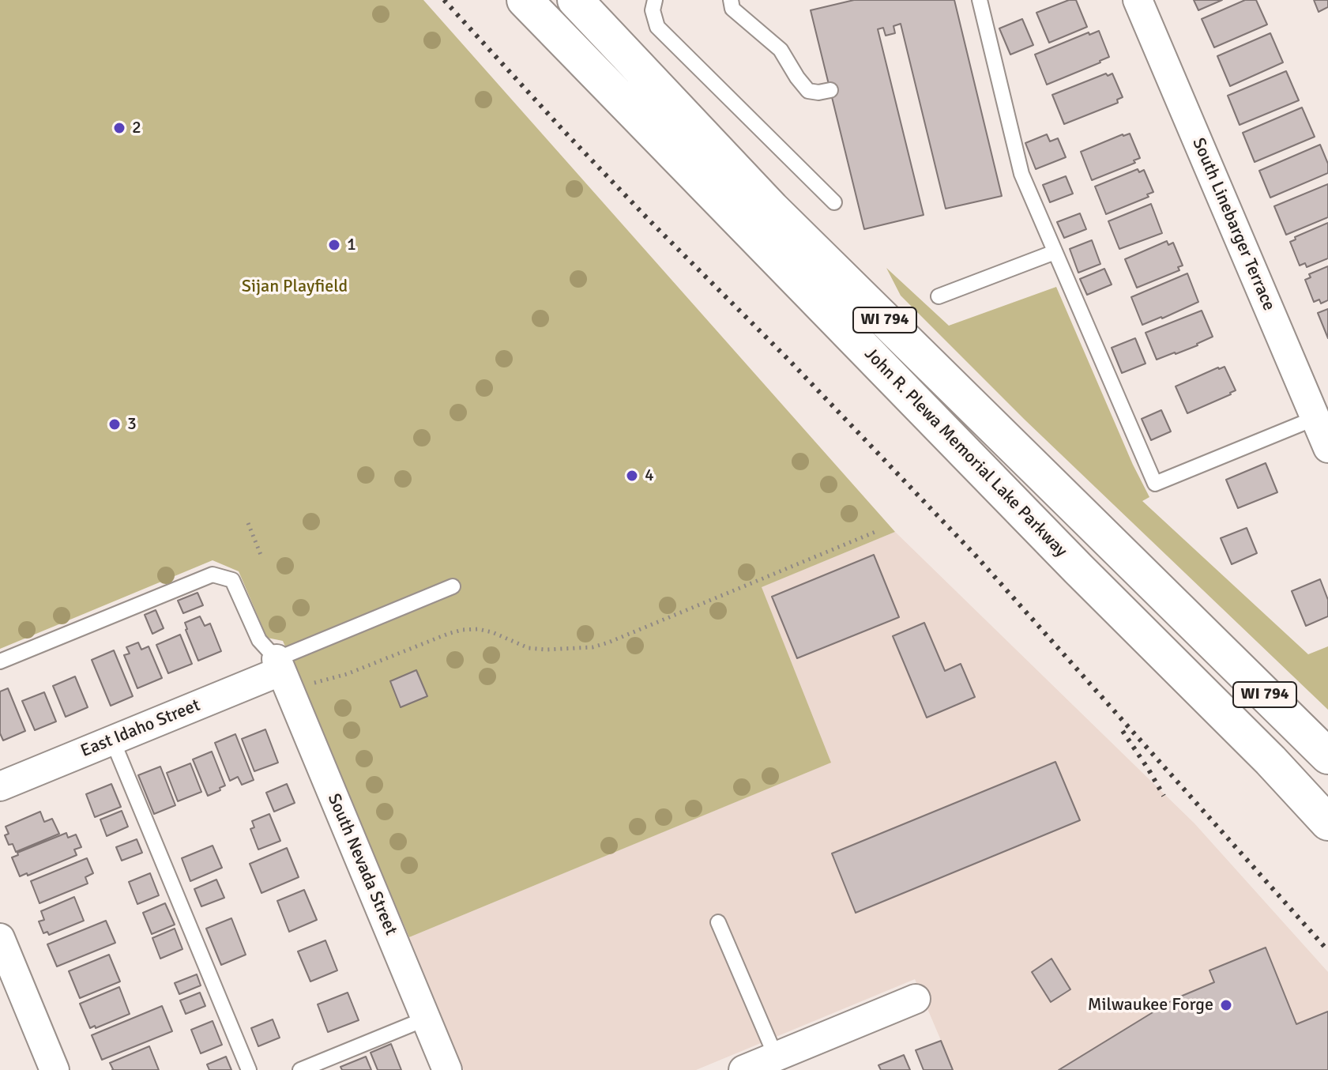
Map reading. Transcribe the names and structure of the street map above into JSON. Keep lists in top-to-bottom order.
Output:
{
  "streets": {
    "main road": ["WI 794", "John R. Plewa Memorial Lake Parkway"],
    "street": ["South Linebarger Terrace", "East Idaho Street", "South Nevada Street"]
  },
  "crossings": [
    ["East Idaho Street", "South Nevada Street"]
  ],
  "parks": ["Sijan Playfield"],
  "places": [
    "2",
    "1",
    "3",
    "4",
    "Milwaukee Forge"
  ]
}
